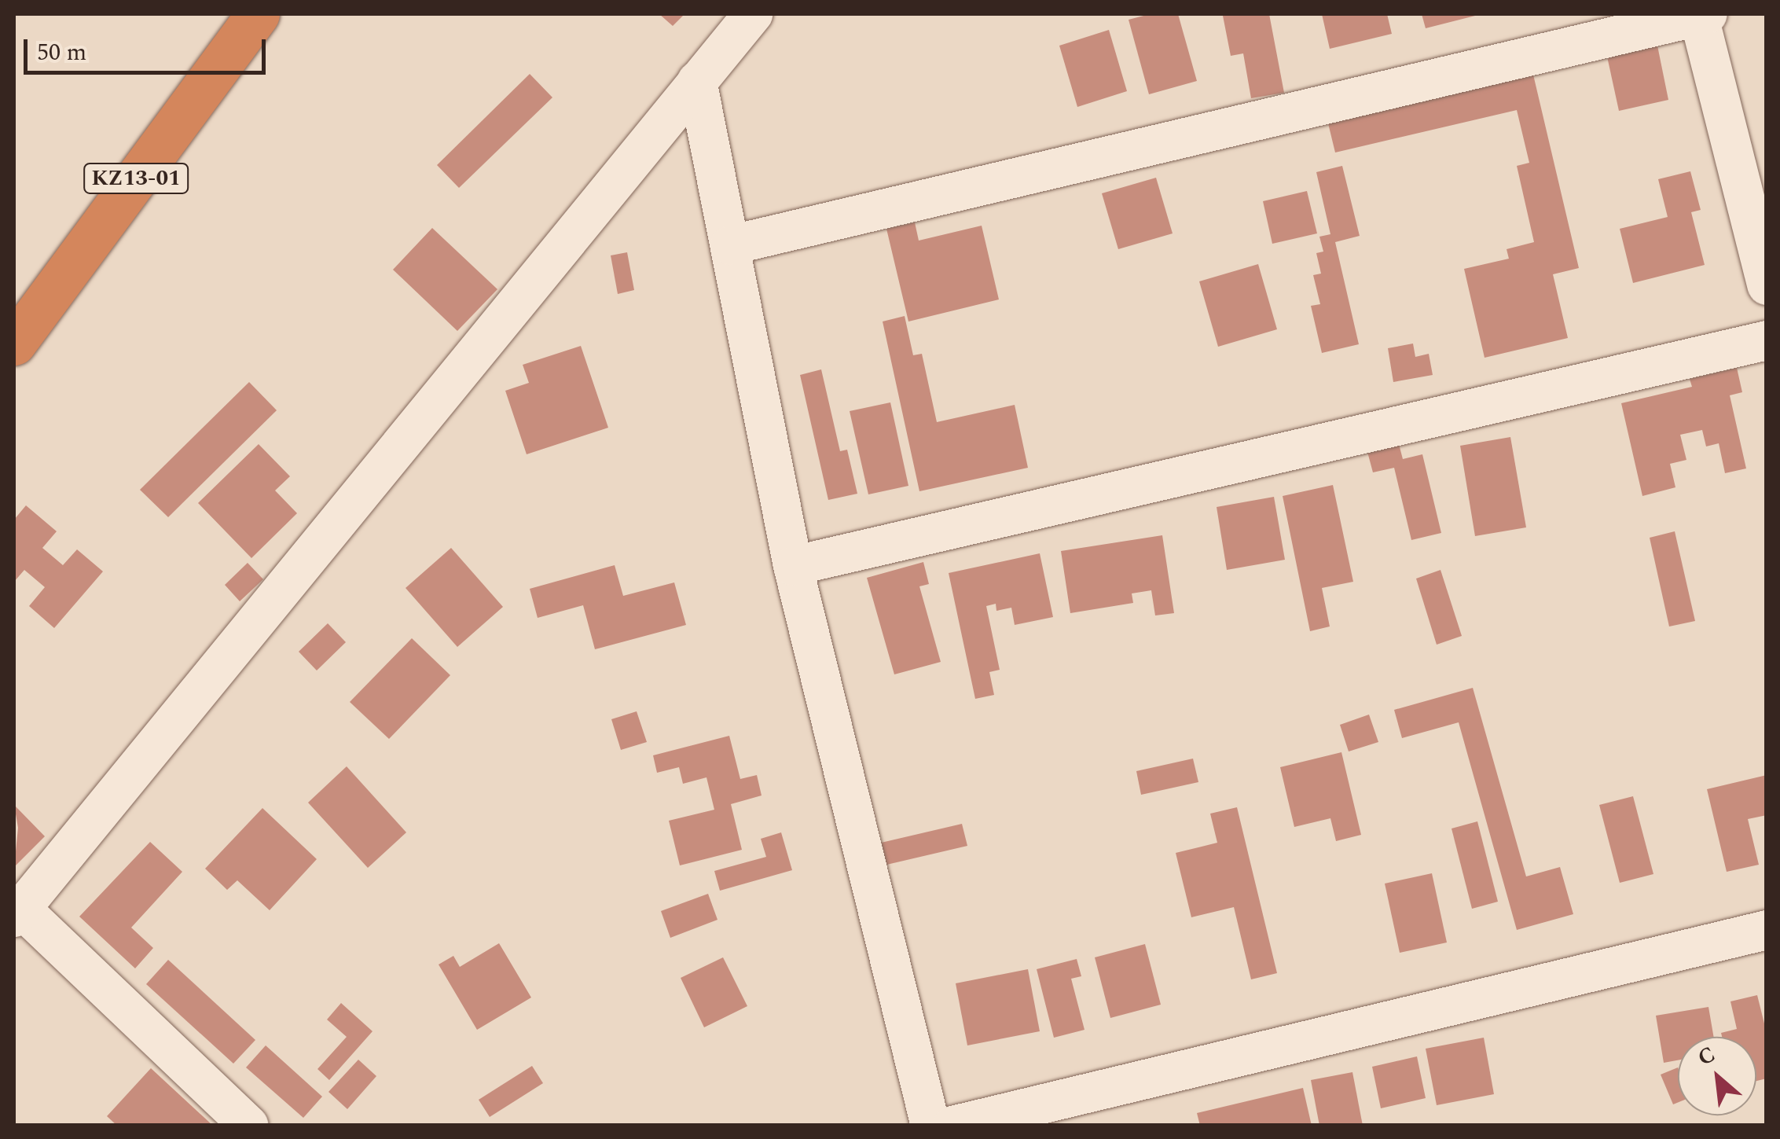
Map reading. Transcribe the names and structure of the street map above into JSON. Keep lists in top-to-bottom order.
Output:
{
  "streets": {
    "highway": ["KZ13-01"]
  },
  "scale_bar": "50 m",
  "north": "top left"
}
